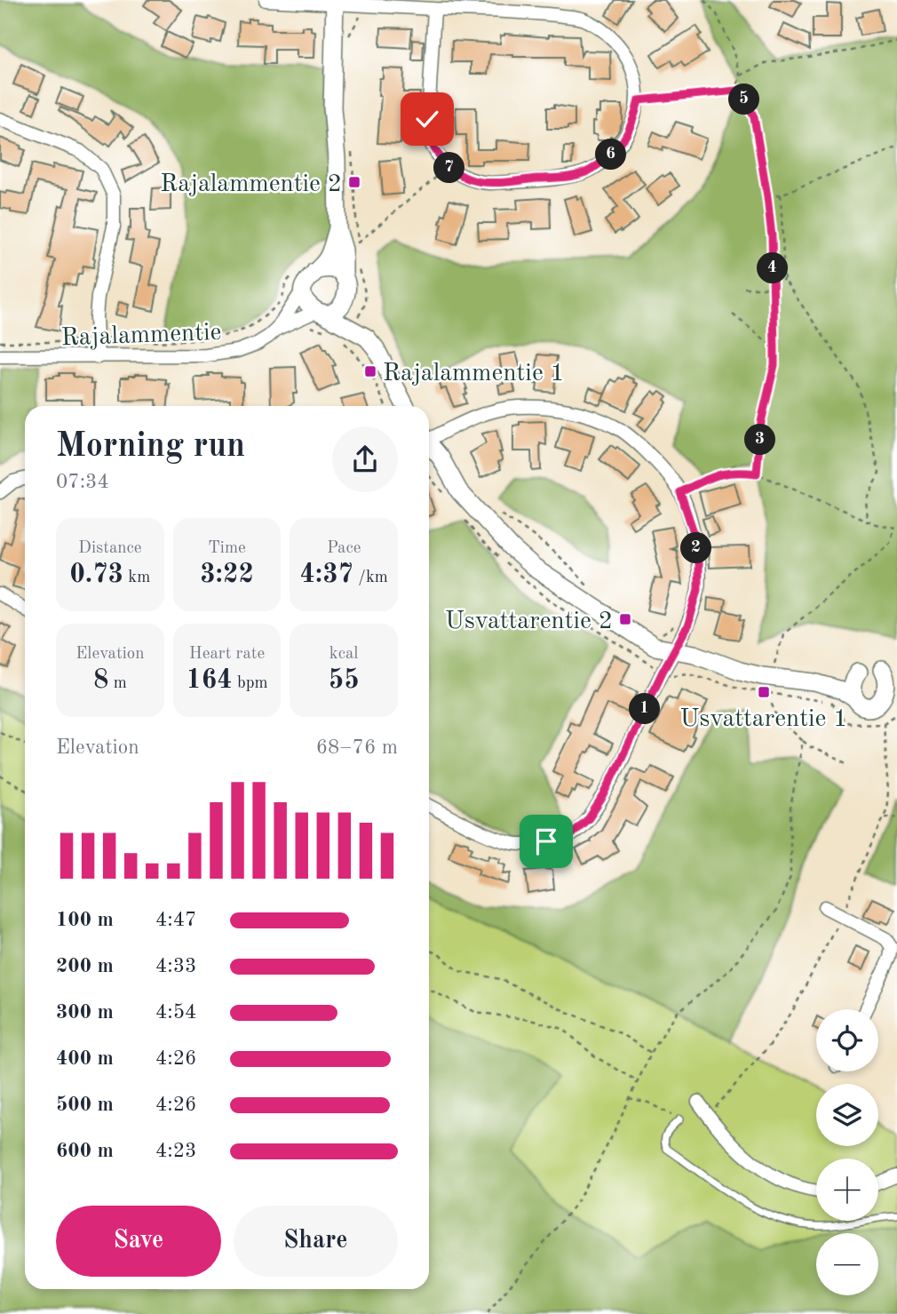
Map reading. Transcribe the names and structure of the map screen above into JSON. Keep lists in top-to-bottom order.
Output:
{
  "streets": {
    "street": ["Rajalammentie"]
  },
  "places": {
    "transit": [
      "Rajalammentie 2",
      "Rajalammentie 1",
      "Usvattarentie 2",
      "Usvattarentie 1"
    ]
  },
  "page": {
    "pins": [
      "5",
      "6",
      "7",
      "4",
      "3",
      "2",
      "1"
    ],
    "heading": ["Morning run", "07:34"],
    "stats": [
      ["Distance", "0.73 km"],
      ["Time", "3:22"],
      ["Pace", "4:37 /km"],
      ["Elevation", "8 m"],
      ["Heart rate", "164 bpm"],
      ["kcal", "55"]
    ],
    "chart": ["Elevation", "68–76 m"],
    "list": [
      {
        "name": "100 m",
        "note": "4:47"
      },
      {
        "name": "200 m",
        "note": "4:33"
      },
      {
        "name": "300 m",
        "note": "4:54"
      },
      {
        "name": "400 m",
        "note": "4:26"
      },
      {
        "name": "500 m",
        "note": "4:26"
      },
      {
        "name": "600 m",
        "note": "4:23"
      }
    ],
    "map_buttons": ["+", "−"],
    "buttons": ["Save", "Share"]
  }
}
